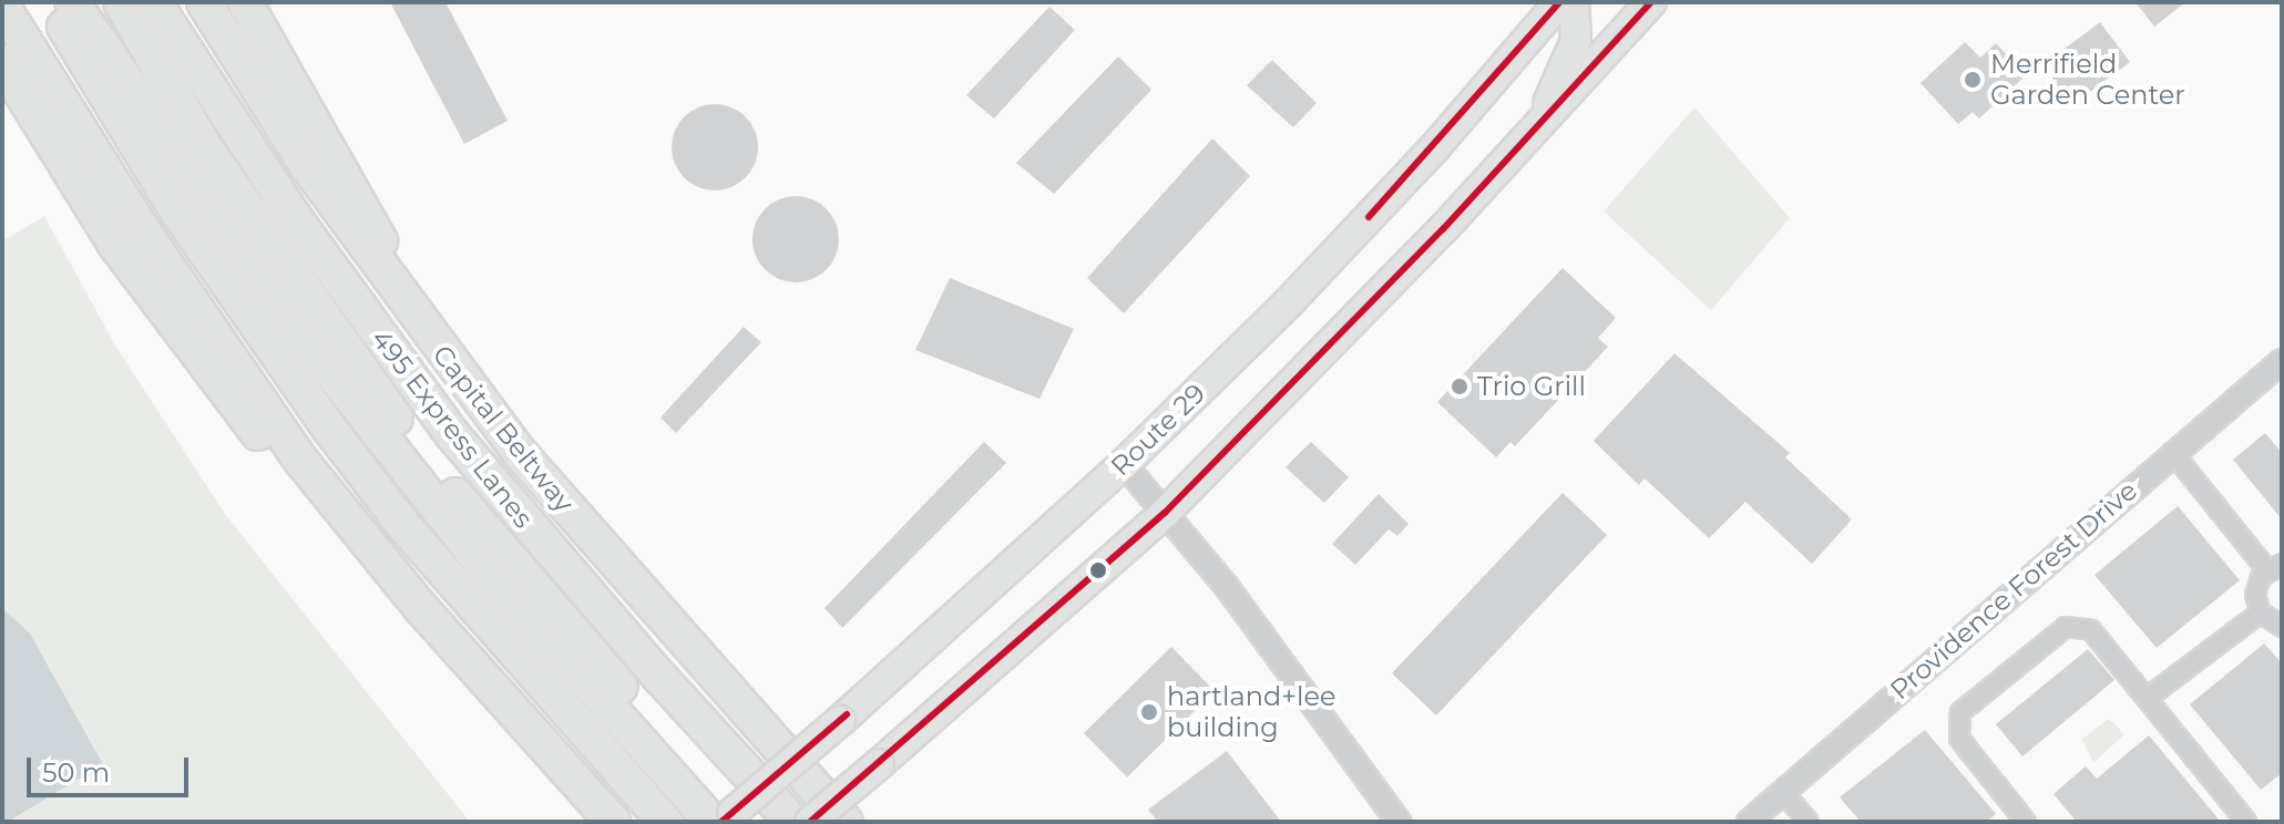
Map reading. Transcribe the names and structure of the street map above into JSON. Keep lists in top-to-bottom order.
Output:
{
  "streets": {
    "highway": ["495 Express Lanes", "Capital Beltway"],
    "main road": ["Route 29"],
    "street": ["Providence Forest Drive"]
  },
  "places": ["Merrifield Garden Center", "Trio Grill", "hartland+lee building"],
  "scale_bar": "50 m"
}
